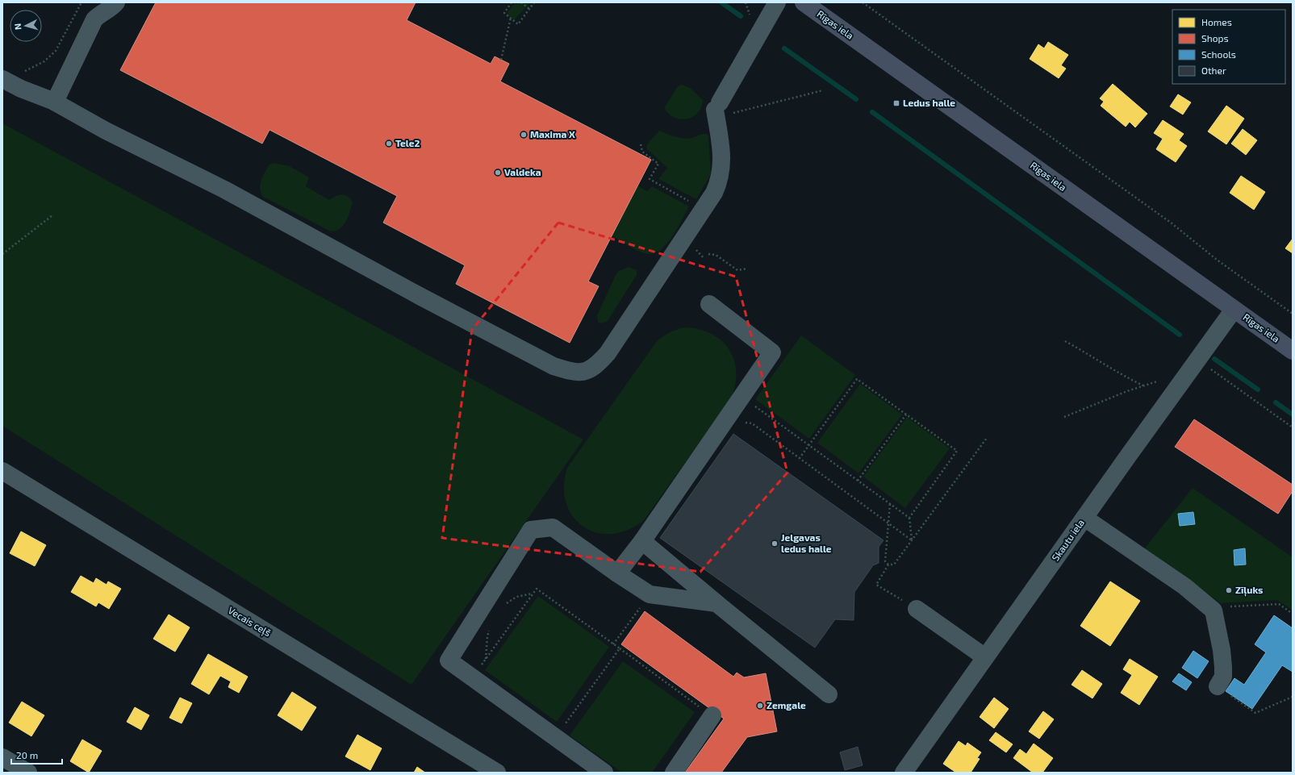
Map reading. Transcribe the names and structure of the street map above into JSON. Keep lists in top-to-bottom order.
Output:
{
  "streets": {
    "main road": ["Rīgas iela"],
    "street": ["Skautu iela", "Vecais ceļš"]
  },
  "crossings": [
    ["Rīgas iela", "Skautu iela"]
  ],
  "places": {
    "transit": ["Ledus halle"],
    "other": [
      "Maxima X",
      "Tele2",
      "Valdeka",
      "Jelgavas ledus halle",
      "Zīļuks",
      "Zemgale"
    ]
  },
  "legend": [
    "Homes",
    "Shops",
    "Schools",
    "Other"
  ],
  "scale_bar": "20 m",
  "north": "left"
}
